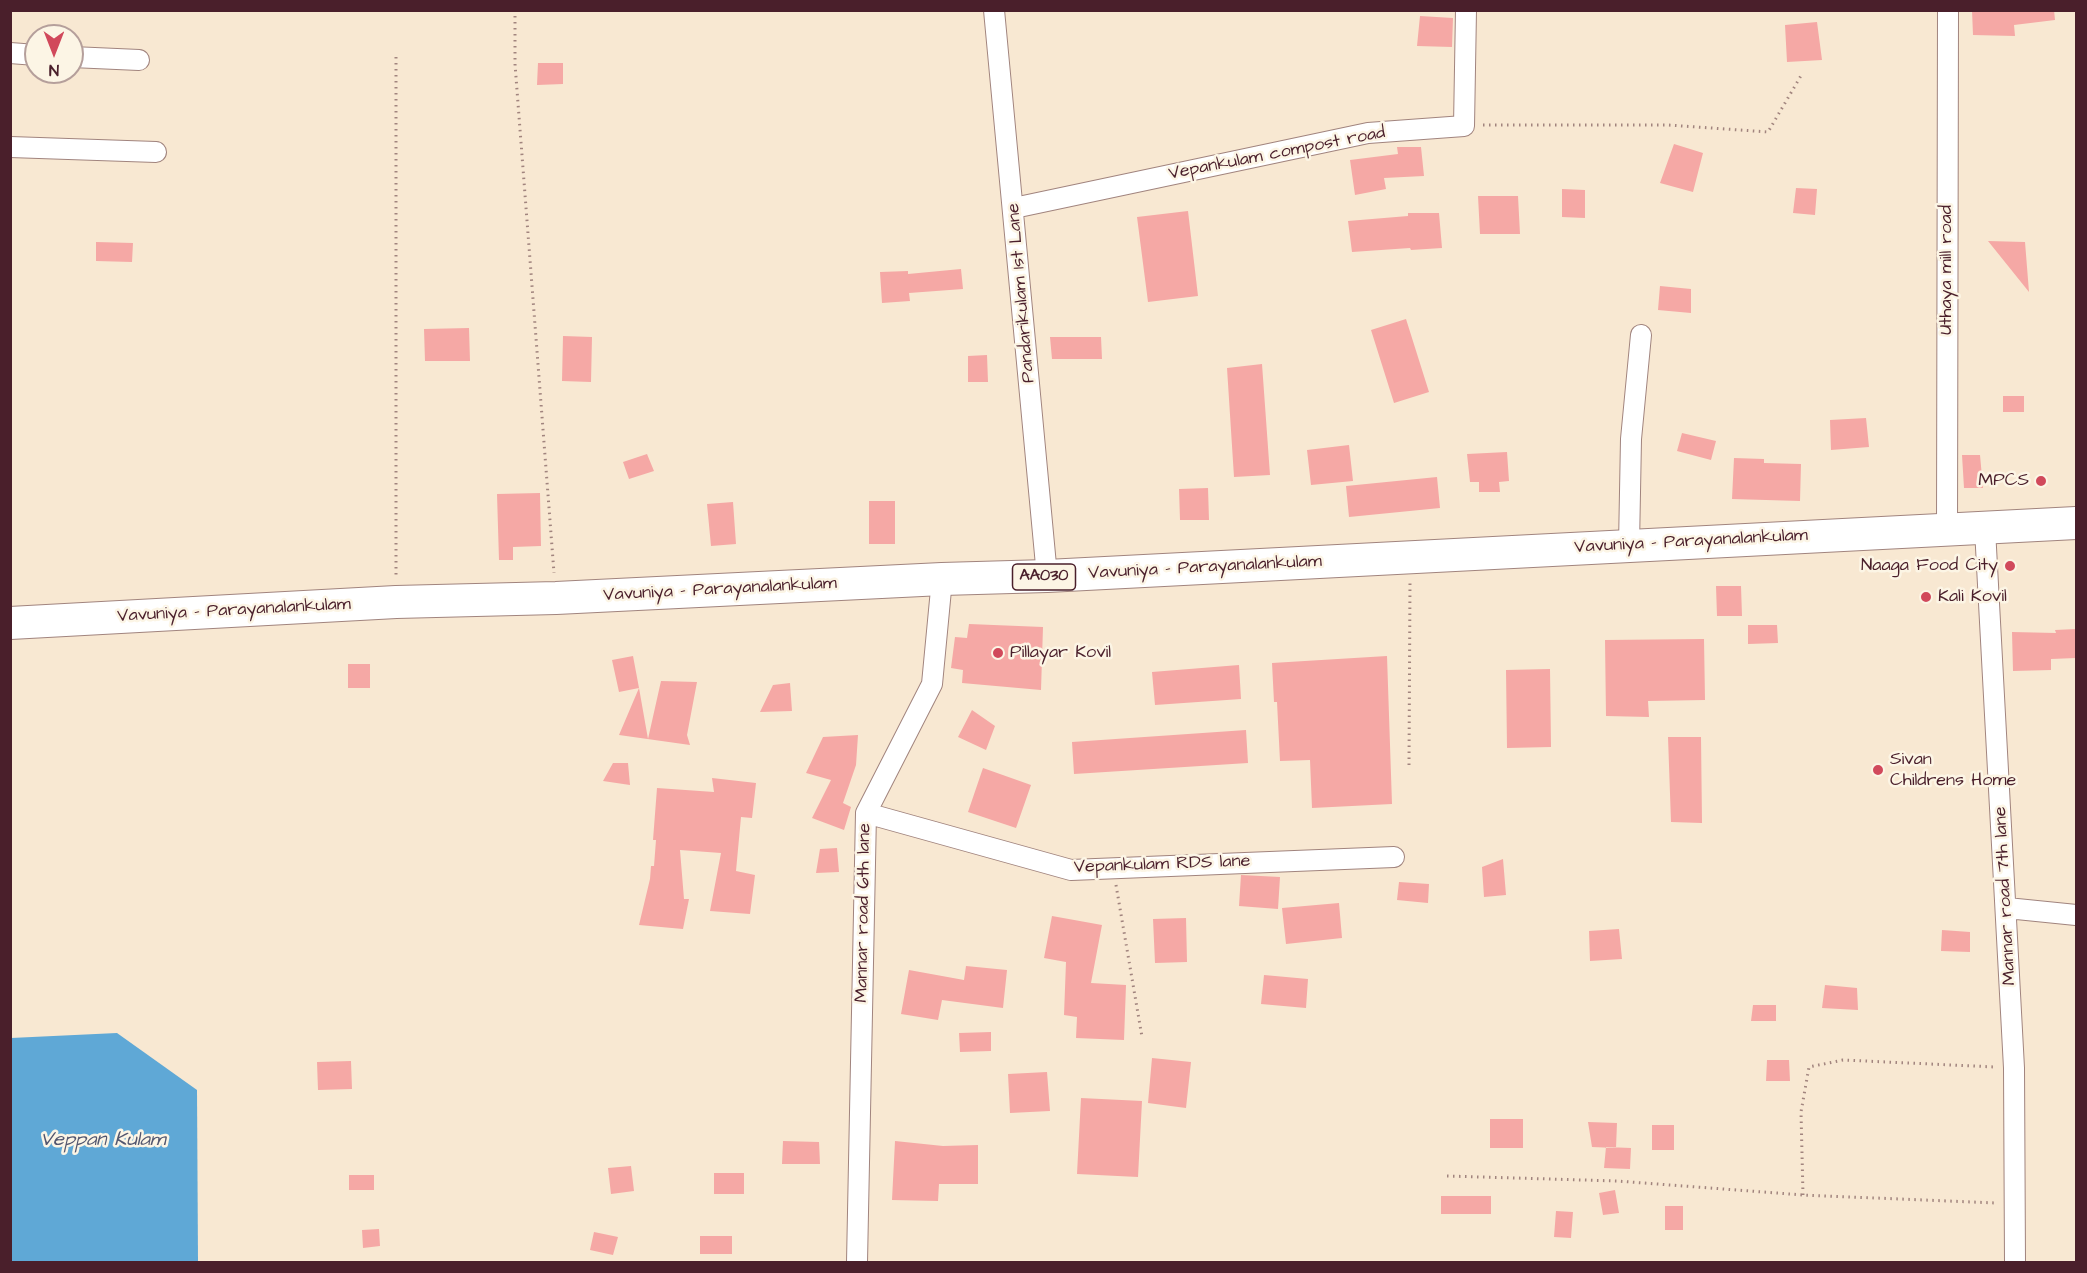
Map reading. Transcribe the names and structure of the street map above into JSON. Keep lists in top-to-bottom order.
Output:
{
  "streets": {
    "highway": ["Vavuniya - Parayanalankulam", "AA030"],
    "street": [
      "Vepankulam compost road",
      "Uthaya mill road",
      "Pandarikulam 1st Lane",
      "Vepankulam RDS lane",
      "Mannar road 7th lane",
      "Mannar road 6th lane"
    ]
  },
  "crossings": [
    ["Vepankulam compost road", "Pandarikulam 1st Lane"],
    ["Uthaya mill road", "Vavuniya - Parayanalankulam"],
    ["Pandarikulam 1st Lane", "Vavuniya - Parayanalankulam"],
    ["Vavuniya - Parayanalankulam", "Mannar road 7th lane"],
    ["Vavuniya - Parayanalankulam", "Mannar road 6th lane"],
    ["Vepankulam RDS lane", "Mannar road 6th lane"]
  ],
  "water": ["Veppan Kulam"],
  "places": [
    "MPCS",
    "Naaga Food City",
    "Kali Kovil",
    "Pillayar Kovil",
    "Sivan Childrens Home"
  ],
  "north": "bottom"
}
